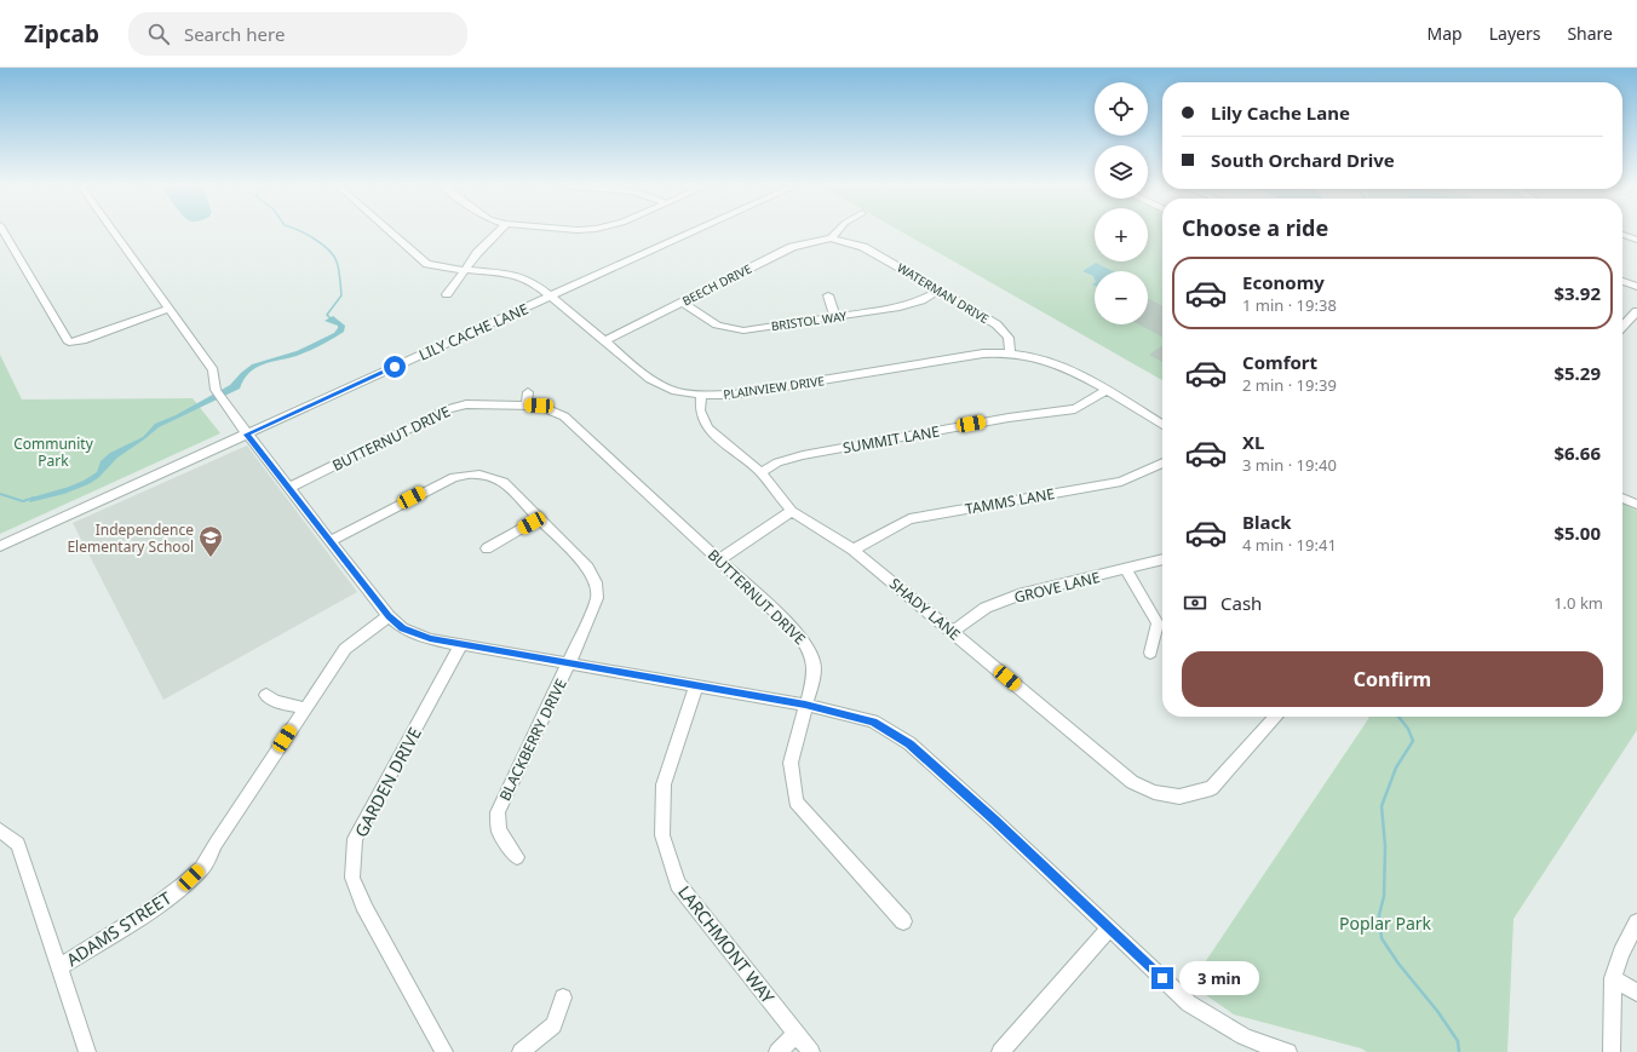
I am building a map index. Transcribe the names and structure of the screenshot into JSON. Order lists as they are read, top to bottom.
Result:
{
  "streets": {
    "street": [
      "BEECH DRIVE",
      "WATERMAN DRIVE",
      "BRISTOL WAY",
      "LILY CACHE LANE",
      "PLAINVIEW DRIVE",
      "BUTTERNUT DRIVE",
      "SUMMIT LANE",
      "TAMMS LANE",
      "GROVE LANE",
      "SHADY LANE",
      "BLACKBERRY DRIVE",
      "GARDEN DRIVE",
      "ADAMS STREET",
      "LARCHMONT WAY"
    ]
  },
  "crossings": [
    ["BEECH DRIVE", "WATERMAN DRIVE"],
    ["BEECH DRIVE", "BRISTOL WAY"],
    ["BEECH DRIVE", "PLAINVIEW DRIVE"],
    ["WATERMAN DRIVE", "BRISTOL WAY"],
    ["WATERMAN DRIVE", "PLAINVIEW DRIVE"],
    ["LILY CACHE LANE", "PLAINVIEW DRIVE"],
    ["PLAINVIEW DRIVE", "SUMMIT LANE"],
    ["PLAINVIEW DRIVE", "SHADY LANE"],
    ["SUMMIT LANE", "SHADY LANE"],
    ["TAMMS LANE", "SHADY LANE"],
    ["GROVE LANE", "SHADY LANE"]
  ],
  "parks": ["Community Park", "Poplar Park"],
  "places": {
    "school or university": ["Independence Elementary School"]
  },
  "page": {
    "header": "Zipcab",
    "search": "Search here",
    "nav": ["Map", "Layers", "Share"],
    "map_buttons": ["+", "−"],
    "banner": ["Lily Cache Lane", "South Orchard Drive"],
    "heading": "Choose a ride",
    "list": [
      {
        "name": "Economy",
        "note": "1 min · 19:38",
        "value": "$3.92"
      },
      {
        "name": "Comfort",
        "note": "2 min · 19:39",
        "value": "$5.29"
      },
      {
        "name": "XL",
        "note": "3 min · 19:40",
        "value": "$6.66"
      },
      {
        "name": "Black",
        "note": "4 min · 19:41",
        "value": "$5.00"
      }
    ],
    "pay": ["Cash", "1.0 km"],
    "buttons": "Confirm",
    "bubble": "3 min"
  }
}
